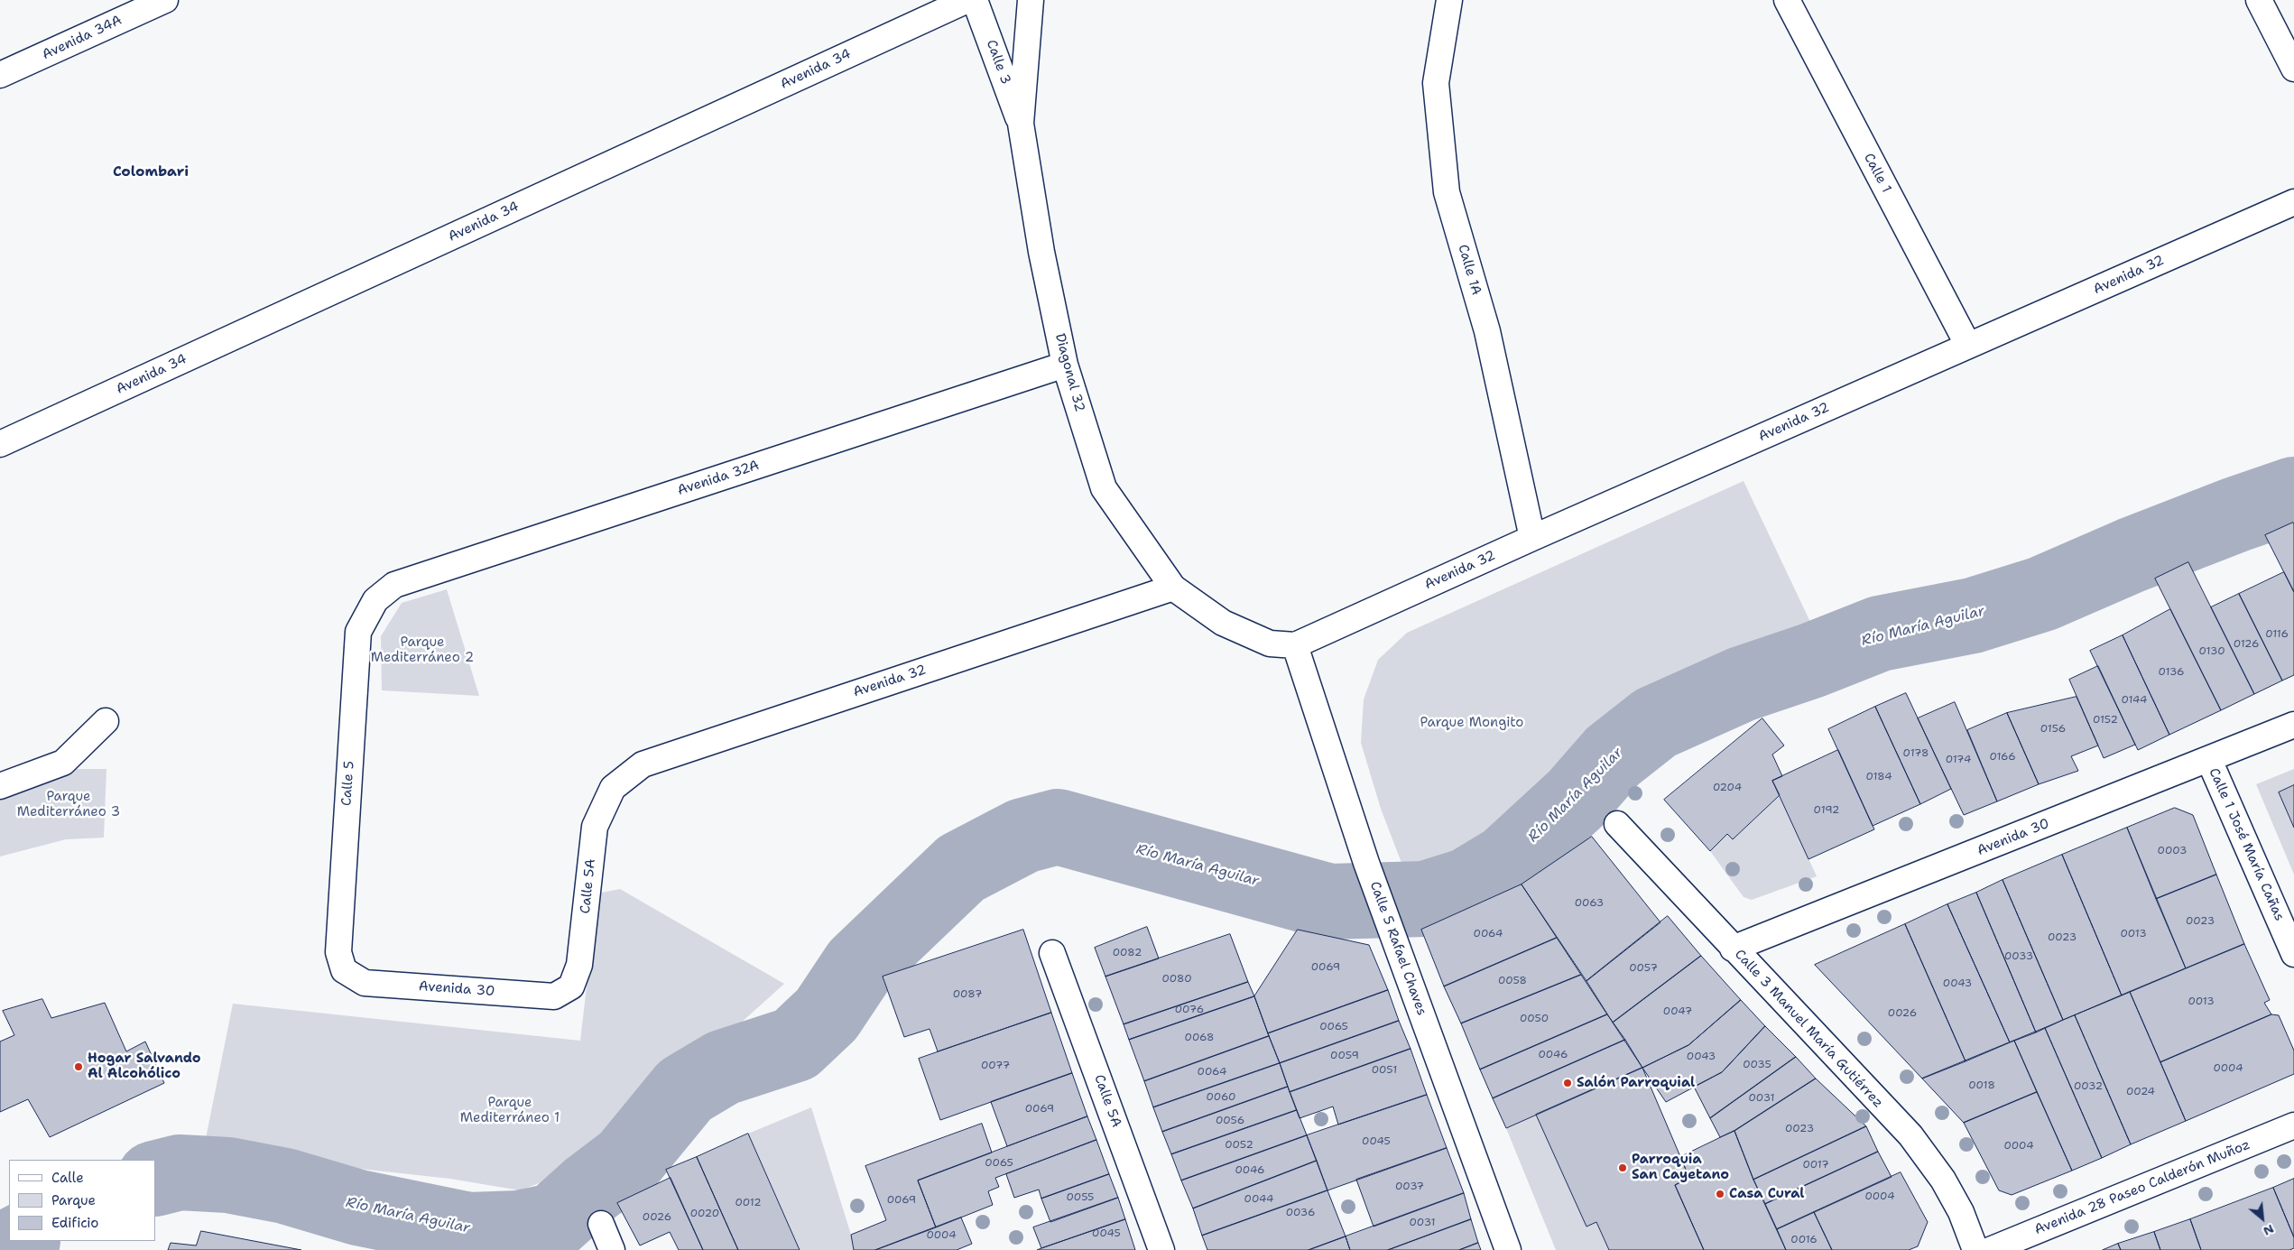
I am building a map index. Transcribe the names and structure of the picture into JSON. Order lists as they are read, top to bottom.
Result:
{
  "streets": {
    "street": [
      "Avenida 34A",
      "Calle 3",
      "Avenida 34",
      "Calle 1",
      "Calle 1A",
      "Avenida 32",
      "Diagonal 32",
      "Avenida 32A",
      "Calle 5",
      "Avenida 30",
      "Calle 1 José María Cañas",
      "Calle 5A",
      "Calle 5 Rafael Chaves",
      "Calle 3 Manuel María Gutiérrez",
      "Avenida 28 Paseo Calderón Muñoz"
    ]
  },
  "crossings": [
    ["Calle 3", "Diagonal 32"],
    ["Calle 1", "Avenida 32"],
    ["Calle 1A", "Avenida 32"],
    ["Avenida 32", "Diagonal 32"],
    ["Avenida 32", "Calle 5A"],
    ["Avenida 32", "Calle 5 Rafael Chaves"],
    ["Diagonal 32", "Avenida 32A"],
    ["Diagonal 32", "Calle 5 Rafael Chaves"],
    ["Avenida 32A", "Calle 5"],
    ["Calle 5", "Avenida 30"],
    ["Avenida 30", "Calle 1 José María Cañas"],
    ["Avenida 30", "Calle 5A"],
    ["Avenida 30", "Calle 3 Manuel María Gutiérrez"]
  ],
  "districts": ["Colombari"],
  "water": ["Río María Aguilar"],
  "parks": [
    "Parque Mediterráneo 2",
    "Parque Mongito",
    "Parque Mediterráneo 3",
    "Parque Mediterráneo 1"
  ],
  "places": [
    "Hogar Salvando Al Alcohólico",
    "Salón Parroquial",
    "Parroquia San Cayetano",
    "Casa Cural"
  ],
  "house_numbers": [
    "0116",
    "0126",
    "0130",
    "0136",
    "0144",
    "0152",
    "0156",
    "0178",
    "0166",
    "0174",
    "0184",
    "0204",
    "0192",
    "0003",
    "0063",
    "0023",
    "0064",
    "0013",
    "0023",
    "0082",
    "0033",
    "0069",
    "0057",
    "0080",
    "0058",
    "0043",
    "0087",
    "0013",
    "0076",
    "0047",
    "0026",
    "0050",
    "0065",
    "0068",
    "0046",
    "0059",
    "0043",
    "0035",
    "0077",
    "0004",
    "0051",
    "0064",
    "0018",
    "0032",
    "0024",
    "0060",
    "0031",
    "0069",
    "0056",
    "0023",
    "0045",
    "0052",
    "0004",
    "0065",
    "0017",
    "0046",
    "0037",
    "0004",
    "0055",
    "0044",
    "0069",
    "0012",
    "0036",
    "0020",
    "0026",
    "0031",
    "0045",
    "0004",
    "0016"
  ],
  "legend": ["Calle", "Parque", "Edificio"],
  "north": "bottom right"
}
